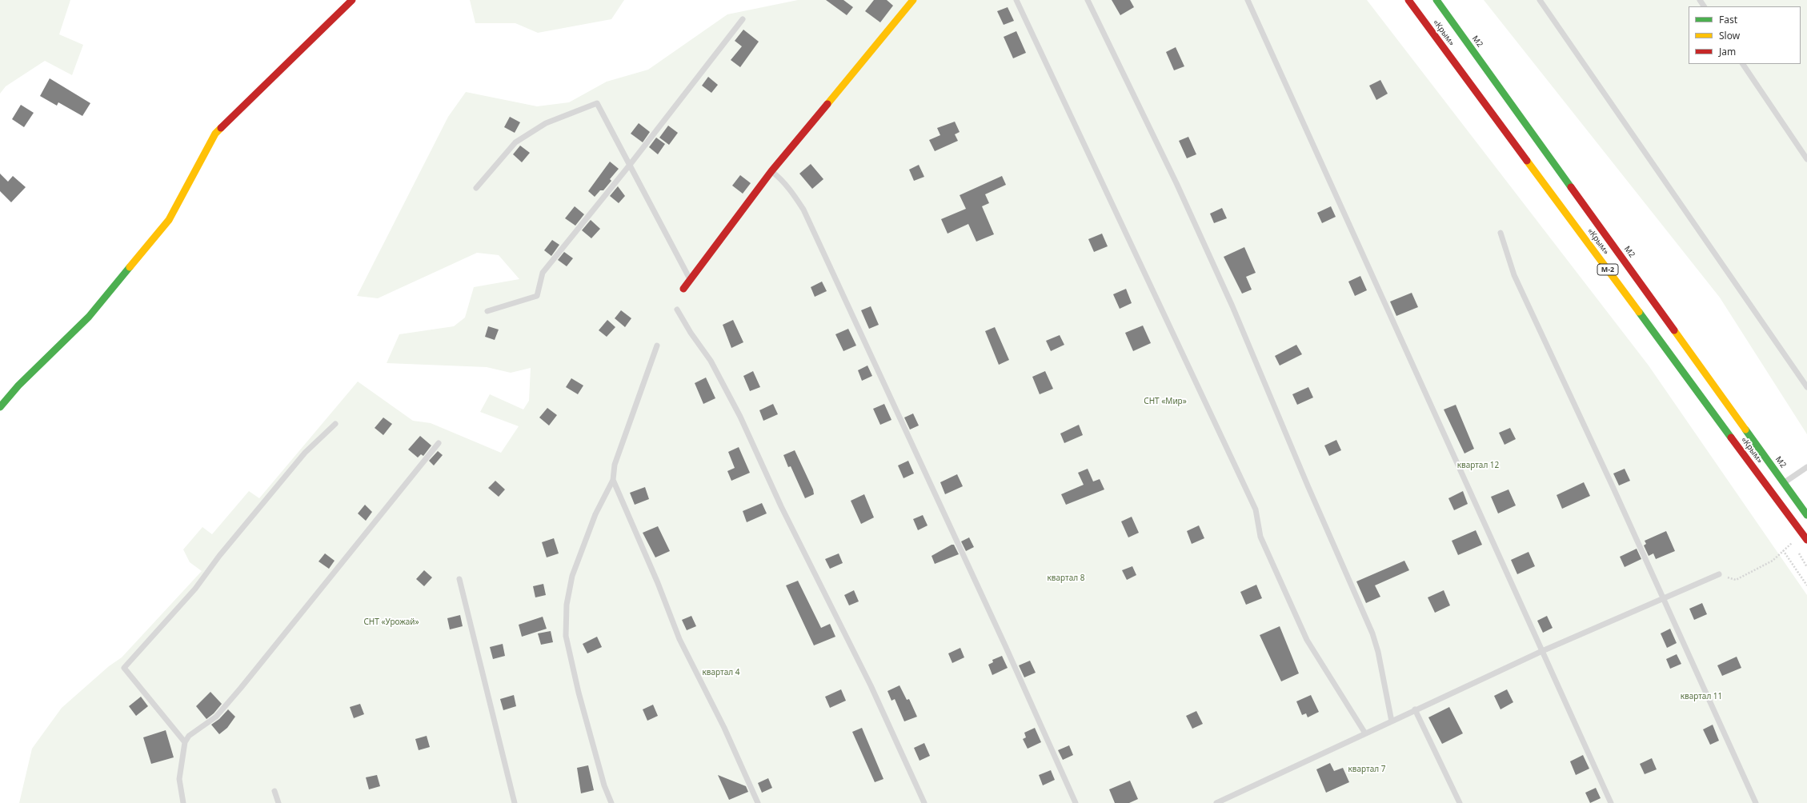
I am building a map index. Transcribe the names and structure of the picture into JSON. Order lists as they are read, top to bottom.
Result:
{
  "streets": {
    "main road": ["«Крым»", "М2", "М-2"]
  },
  "parks": [
    "СНТ «Мир»",
    "квартал 12",
    "квартал 8",
    "СНТ «Урожай»",
    "квартал 4",
    "квартал 11",
    "квартал 7"
  ],
  "legend": ["Fast", "Slow", "Jam"]
}
